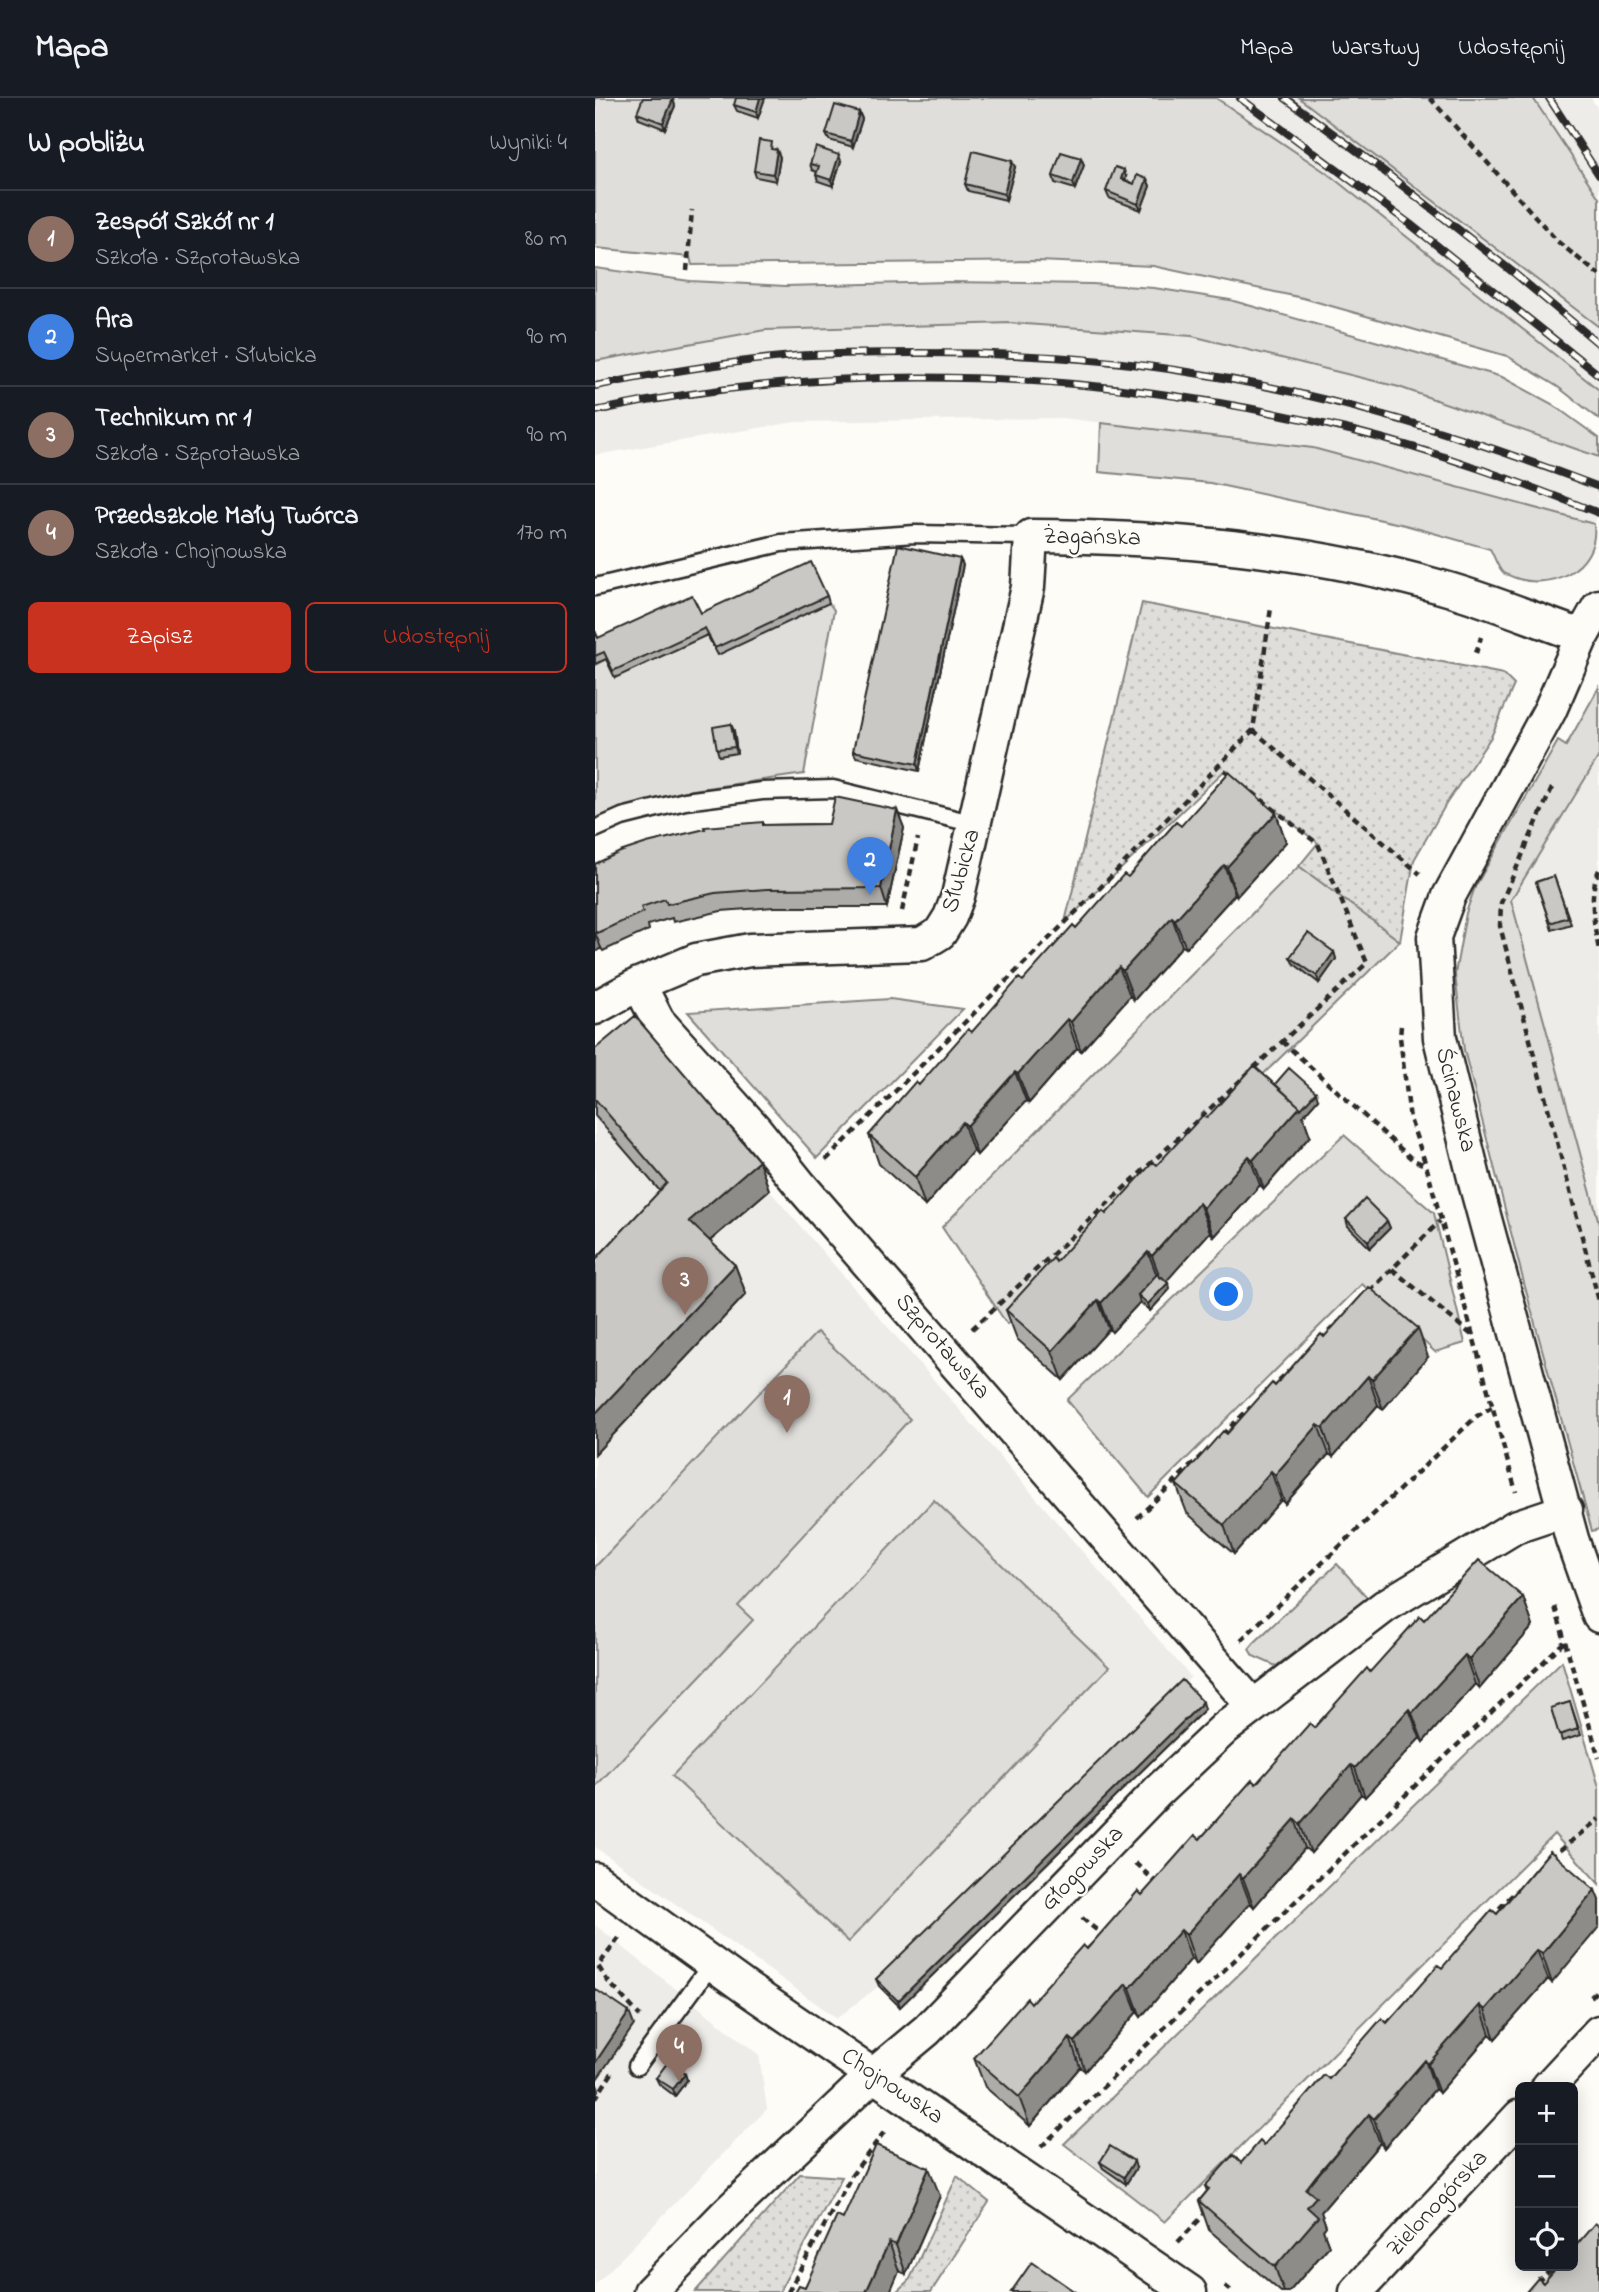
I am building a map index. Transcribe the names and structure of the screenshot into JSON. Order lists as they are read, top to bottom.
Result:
{
  "streets": {
    "street": [
      "Żagańska",
      "Słubicka",
      "Ścinawska",
      "Szprotawska",
      "Głogowska",
      "Chojnowska",
      "Zielonogórska"
    ]
  },
  "crossings": [
    ["Żagańska", "Słubicka"],
    ["Żagańska", "Ścinawska"],
    ["Słubicka", "Szprotawska"],
    ["Ścinawska", "Głogowska"],
    ["Szprotawska", "Głogowska"],
    ["Głogowska", "Chojnowska"]
  ],
  "page": {
    "header": "Mapa",
    "nav": ["Mapa", "Warstwy", "Udostępnij"],
    "heading": ["W pobliżu", "Wyniki: 4"],
    "list": [
      {
        "mark": "1",
        "name": "Zespół Szkół nr 1",
        "note": "Szkoła · Szprotawska",
        "value": "80 m"
      },
      {
        "mark": "2",
        "name": "Ara",
        "note": "Supermarket · Słubicka",
        "value": "90 m"
      },
      {
        "mark": "3",
        "name": "Technikum nr 1",
        "note": "Szkoła · Szprotawska",
        "value": "90 m"
      },
      {
        "mark": "4",
        "name": "Przedszkole Mały Twórca",
        "note": "Szkoła · Chojnowska",
        "value": "170 m"
      }
    ],
    "buttons": ["Zapisz", "Udostępnij"],
    "pins": [
      "2",
      "3",
      "1",
      "4"
    ],
    "map_buttons": ["+", "−"]
  }
}
